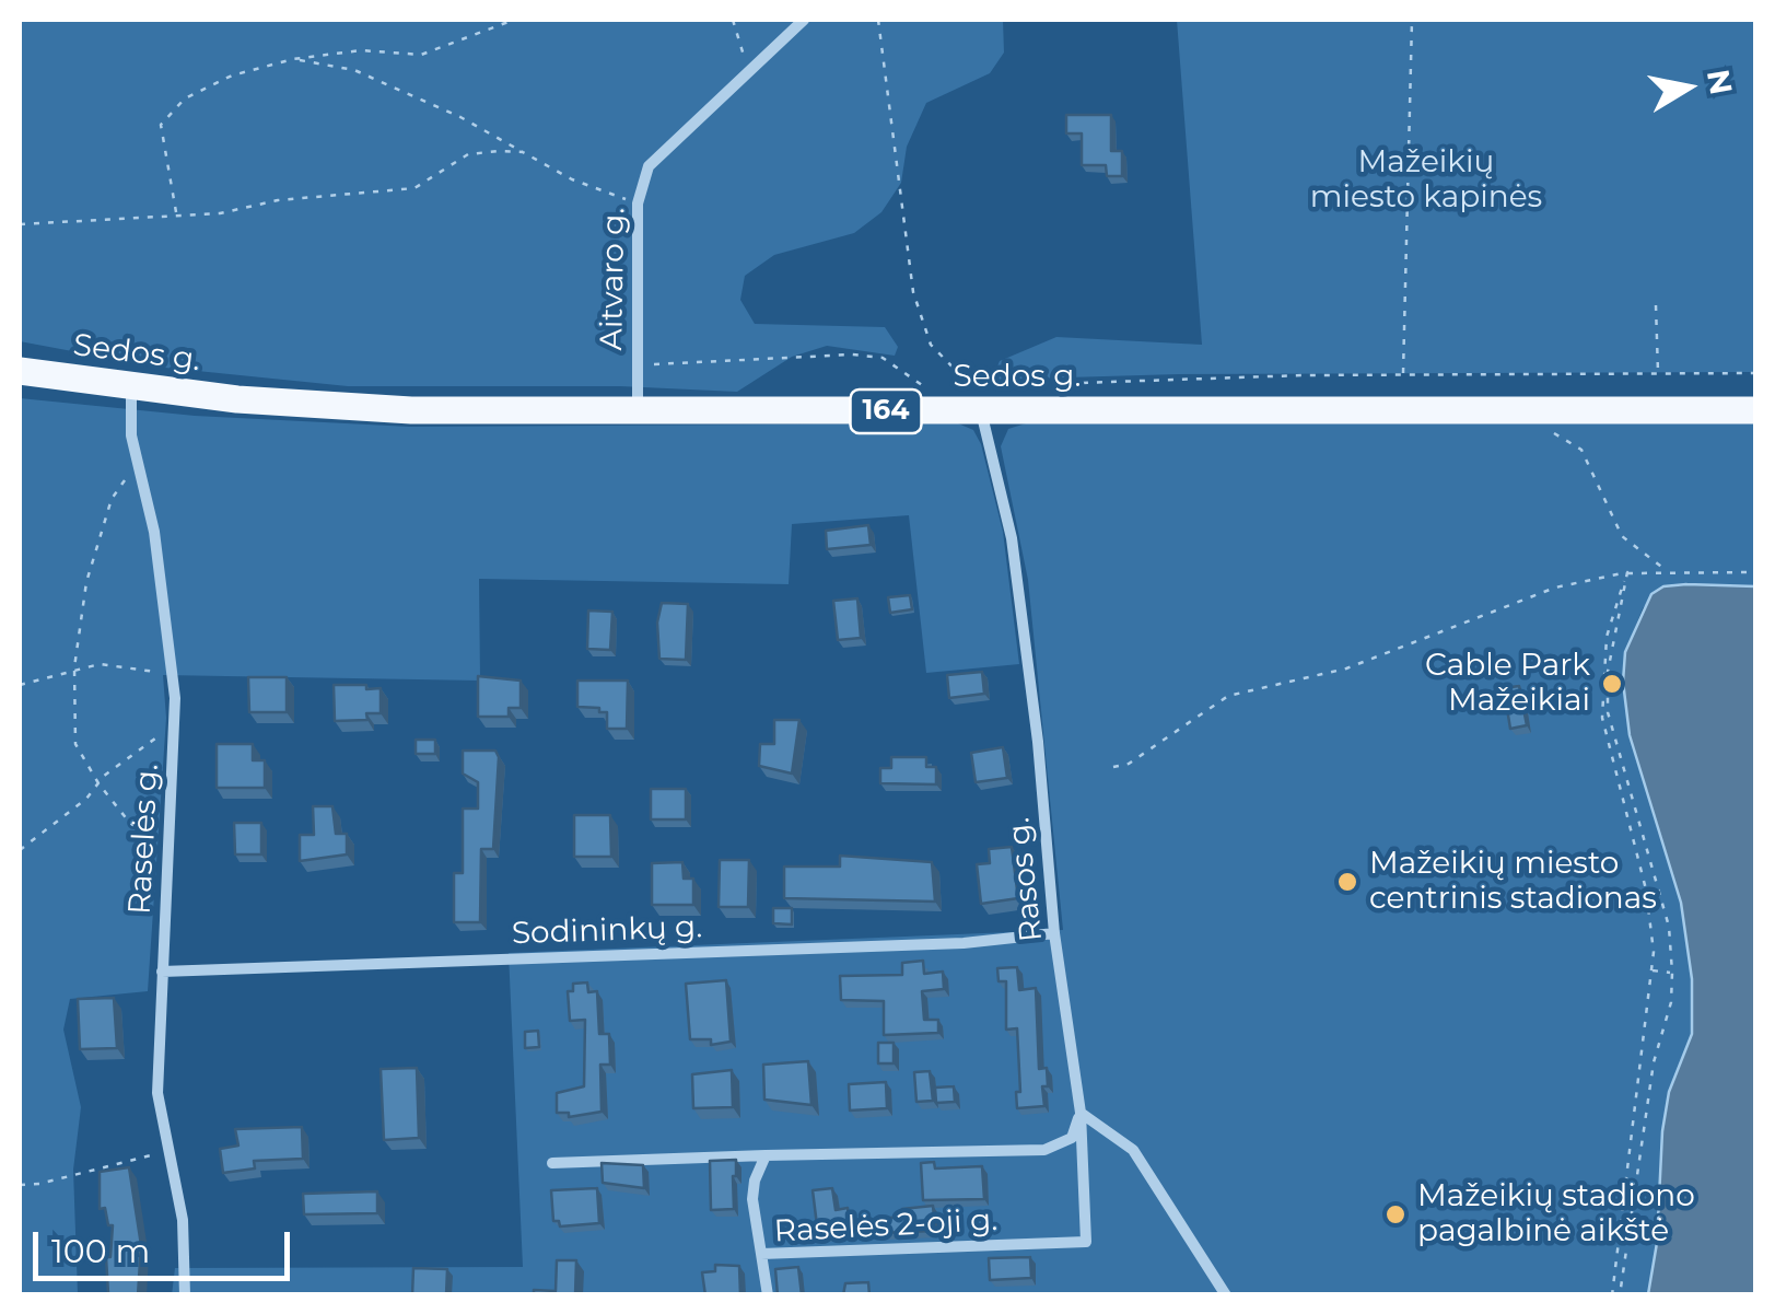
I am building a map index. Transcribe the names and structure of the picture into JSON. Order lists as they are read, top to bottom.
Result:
{
  "streets": {
    "main road": ["Sedos g.", "164"],
    "street": [
      "Aitvaro g.",
      "Raselės g.",
      "Rasos g.",
      "Sodininkų g.",
      "Raselės 2-oji g."
    ]
  },
  "crossings": [
    ["Aitvaro g.", "Sedos g."],
    ["Sedos g.", "Raselės g."],
    ["Sedos g.", "Rasos g."],
    ["Raselės g.", "Sodininkų g."],
    ["Rasos g.", "Sodininkų g."],
    ["Rasos g.", "Raselės 2-oji g."]
  ],
  "parks": ["Mažeikių miesto kapinės"],
  "places": ["Cable Park Mažeikiai", "Mažeikių miesto centrinis stadionas", "Mažeikių stadiono pagalbinė aikštė"],
  "scale_bar": "100 m",
  "north": "right"
}
